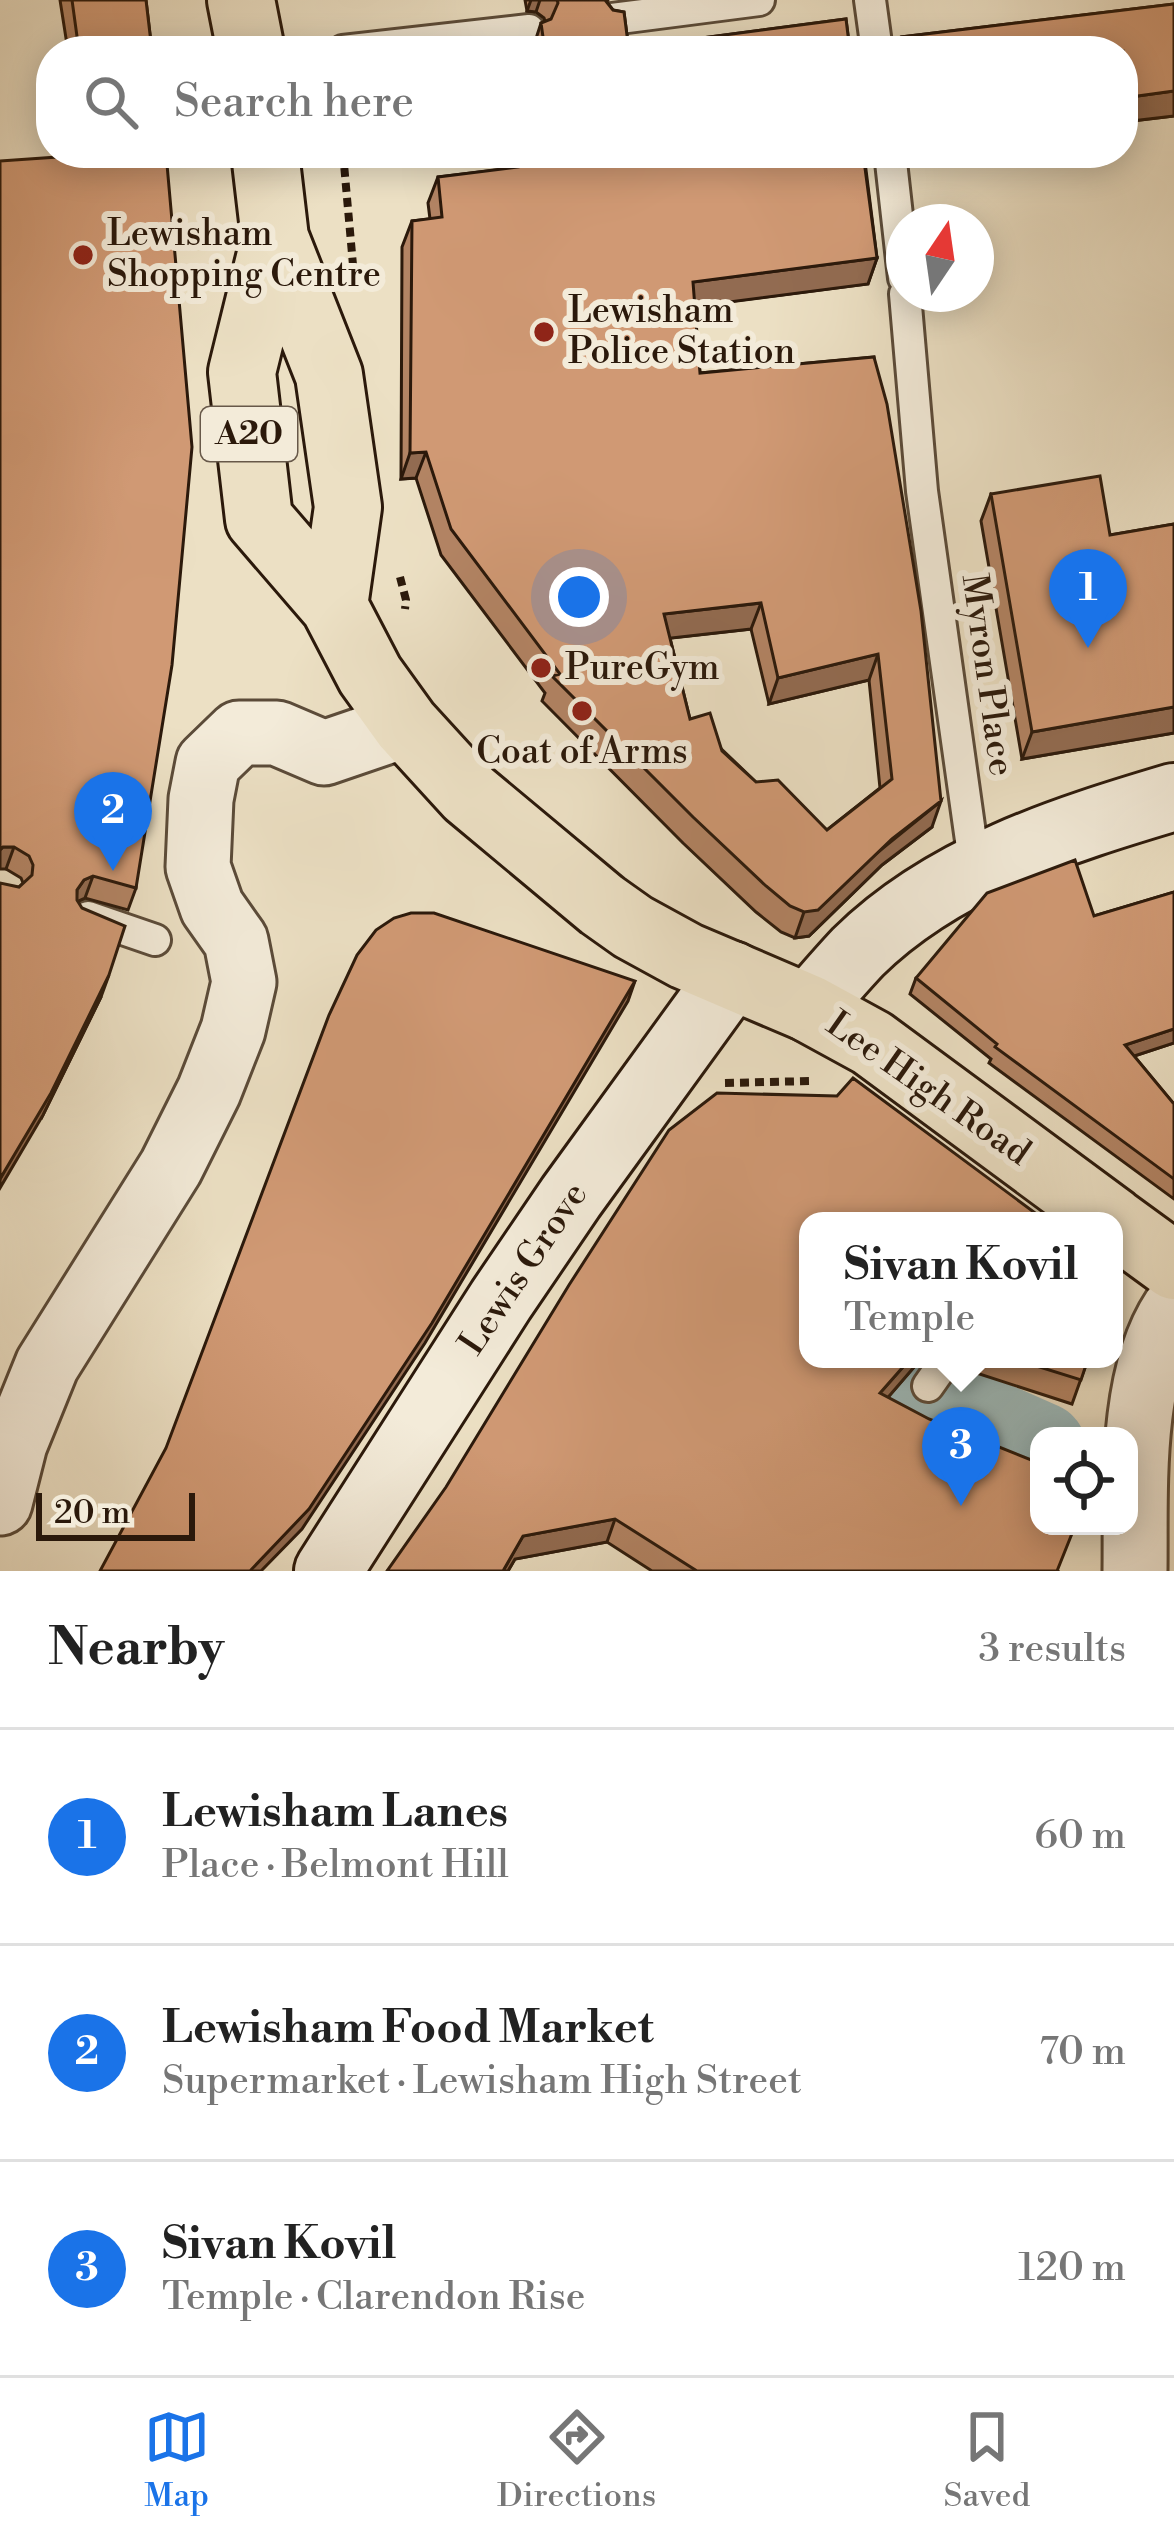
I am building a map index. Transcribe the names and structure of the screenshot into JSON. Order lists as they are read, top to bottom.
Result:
{
  "streets": {
    "highway": ["A20", "Lee High Road"],
    "street": ["Lewis Grove"],
    "lane": ["Myron Place"]
  },
  "crossings": [
    ["A20", "Lee High Road"],
    ["A20", "Lewis Grove"],
    ["Lee High Road", "Lewis Grove"]
  ],
  "places": [
    "Lewisham Shopping Centre",
    "Lewisham Police Station",
    "PureGym",
    "Coat of Arms"
  ],
  "scale_bar": "20 m",
  "north": "top",
  "page": {
    "search": "Search here",
    "pins": ["1", "2", "3"],
    "popup": ["Sivan Kovil", "Temple"],
    "scale": "20 m",
    "heading": ["Nearby", "3 results"],
    "list": [
      {
        "mark": "1",
        "name": "Lewisham Lanes",
        "note": "Place · Belmont Hill",
        "value": "60 m"
      },
      {
        "mark": "2",
        "name": "Lewisham Food Market",
        "note": "Supermarket · Lewisham High Street",
        "value": "70 m"
      },
      {
        "mark": "3",
        "name": "Sivan Kovil",
        "note": "Temple · Clarendon Rise",
        "value": "120 m"
      }
    ],
    "nav": ["Map", "Directions", "Saved"]
  }
}
